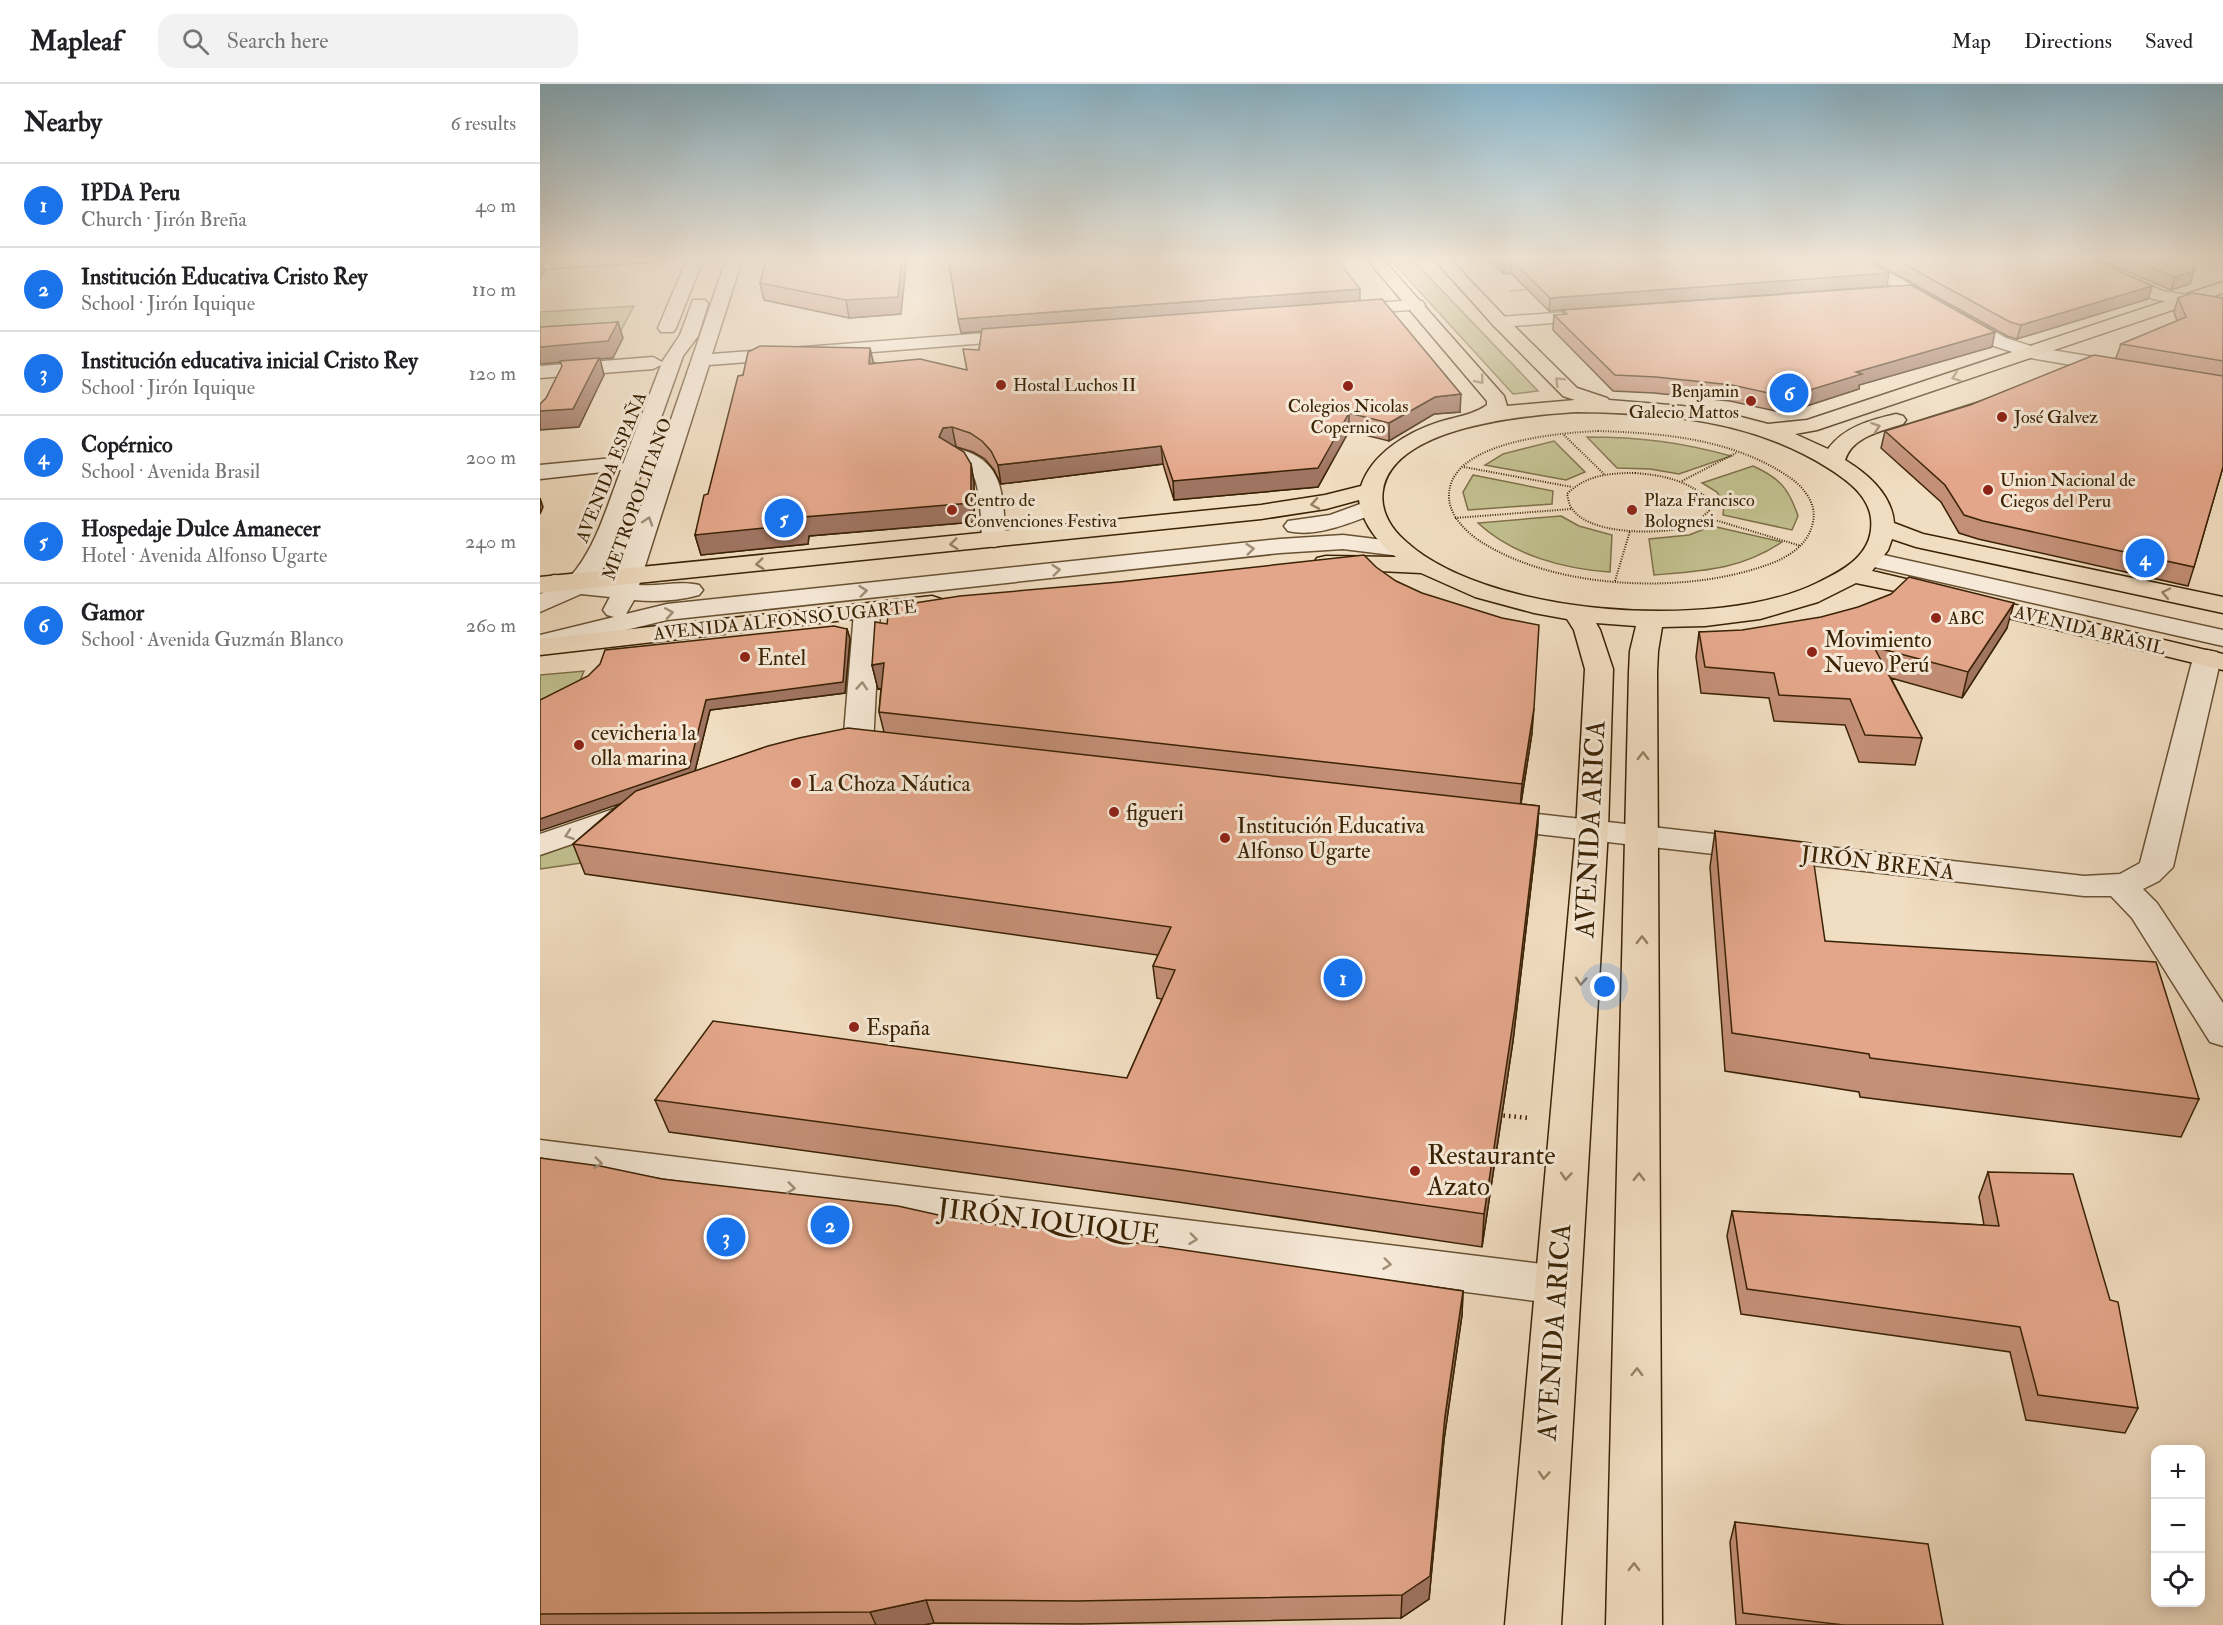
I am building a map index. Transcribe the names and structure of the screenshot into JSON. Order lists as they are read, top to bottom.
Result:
{
  "streets": {
    "main road": ["AVENIDA ALFONSO UGARTE", "AVENIDA BRASIL", "AVENIDA ARICA"],
    "street": [
      "AVENIDA ESPAÑA",
      "METROPOLITANO",
      "JIRÓN BREÑA",
      "JIRÓN IQUIQUE"
    ]
  },
  "crossings": [
    ["METROPOLITANO", "AVENIDA ALFONSO UGARTE"],
    ["AVENIDA ARICA", "JIRÓN BREÑA"],
    ["AVENIDA ARICA", "JIRÓN IQUIQUE"]
  ],
  "one_way": ["JIRÓN IQUIQUE"],
  "places": [
    "Hostal Luchos II",
    "Colegios Nicolas Copernico",
    "Benjamin Galecio Mattos",
    "José Galvez",
    "Union Nacional de Ciegos del Peru",
    "Centro de Convenciones Festiva",
    "Plaza Francisco Bolognesi",
    "ABC",
    "Movimiento Nuevo Perú",
    "Entel",
    "cevicheria la olla marina",
    "La Choza Náutica",
    "figueri",
    "Institución Educativa Alfonso Ugarte",
    "España",
    "Restaurante Azato"
  ],
  "page": {
    "header": "Mapleaf",
    "search": "Search here",
    "nav": ["Map", "Directions", "Saved"],
    "heading": ["Nearby", "6 results"],
    "list": [
      {
        "mark": "1",
        "name": "IPDA Peru",
        "note": "Church · Jirón Breña",
        "value": "40 m"
      },
      {
        "mark": "2",
        "name": "Institución Educativa Cristo Rey",
        "note": "School · Jirón Iquique",
        "value": "110 m"
      },
      {
        "mark": "3",
        "name": "Institución educativa inicial Cristo Rey",
        "note": "School · Jirón Iquique",
        "value": "120 m"
      },
      {
        "mark": "4",
        "name": "Copérnico",
        "note": "School · Avenida Brasil",
        "value": "200 m"
      },
      {
        "mark": "5",
        "name": "Hospedaje Dulce Amanecer",
        "note": "Hotel · Avenida Alfonso Ugarte",
        "value": "240 m"
      },
      {
        "mark": "6",
        "name": "Gamor",
        "note": "School · Avenida Guzmán Blanco",
        "value": "260 m"
      }
    ],
    "pins": [
      "6",
      "5",
      "4",
      "1",
      "2",
      "3"
    ],
    "map_buttons": ["+", "−"]
  }
}
